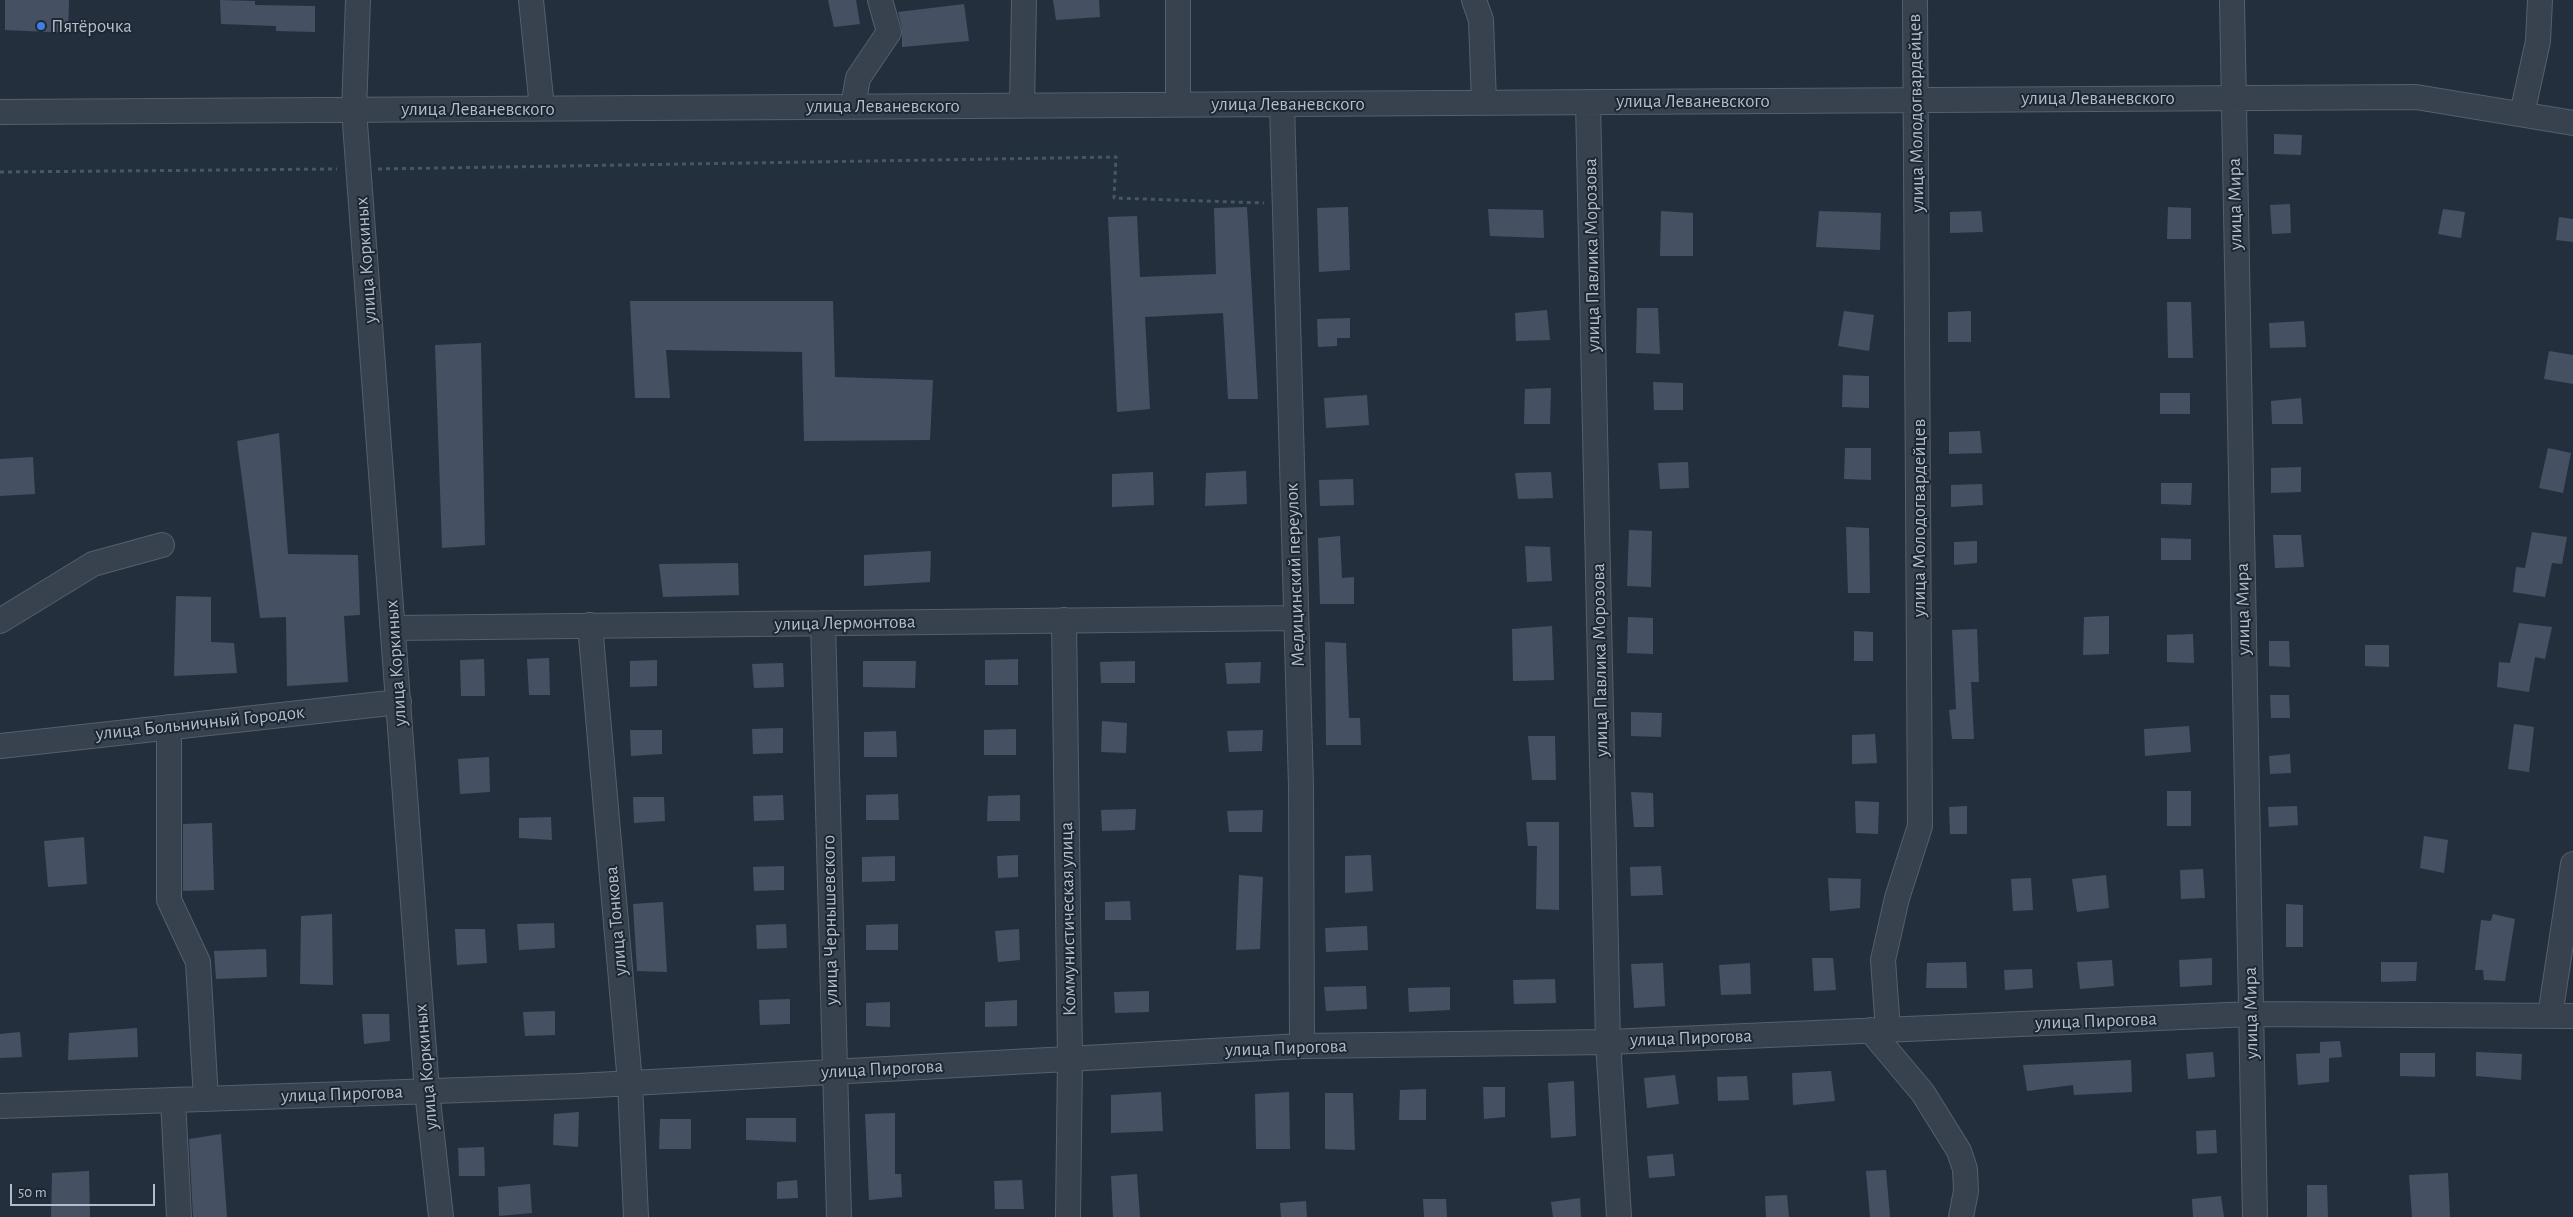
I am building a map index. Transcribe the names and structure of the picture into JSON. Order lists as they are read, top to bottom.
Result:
{
  "streets": {
    "street": [
      "улица Леваневского",
      "улица Молодогвардейцев",
      "улица Мира",
      "улица Павлика Морозова",
      "улица Коркиных",
      "Медицинский переулок",
      "улица Лермонтова",
      "улица Больничный Городок",
      "Коммунистическая улица",
      "улица Чернышевского",
      "улица Тонкова",
      "улица Пирогова"
    ]
  },
  "crossings": [
    ["улица Леваневского", "улица Молодогвардейцев"],
    ["улица Леваневского", "улица Мира"],
    ["улица Леваневского", "улица Павлика Морозова"],
    ["улица Леваневского", "улица Коркиных"],
    ["улица Леваневского", "Медицинский переулок"],
    ["улица Молодогвардейцев", "улица Пирогова"],
    ["улица Мира", "улица Пирогова"],
    ["улица Павлика Морозова", "улица Пирогова"],
    ["улица Коркиных", "улица Лермонтова"],
    ["улица Коркиных", "улица Больничный Городок"],
    ["улица Коркиных", "улица Пирогова"],
    ["Медицинский переулок", "улица Лермонтова"],
    ["Медицинский переулок", "улица Пирогова"],
    ["улица Лермонтова", "Коммунистическая улица"],
    ["улица Лермонтова", "улица Чернышевского"],
    ["улица Лермонтова", "улица Тонкова"],
    ["Коммунистическая улица", "улица Пирогова"],
    ["улица Чернышевского", "улица Пирогова"],
    ["улица Тонкова", "улица Пирогова"]
  ],
  "places": ["Пятёрочка"],
  "scale_bar": "50 m"
}
